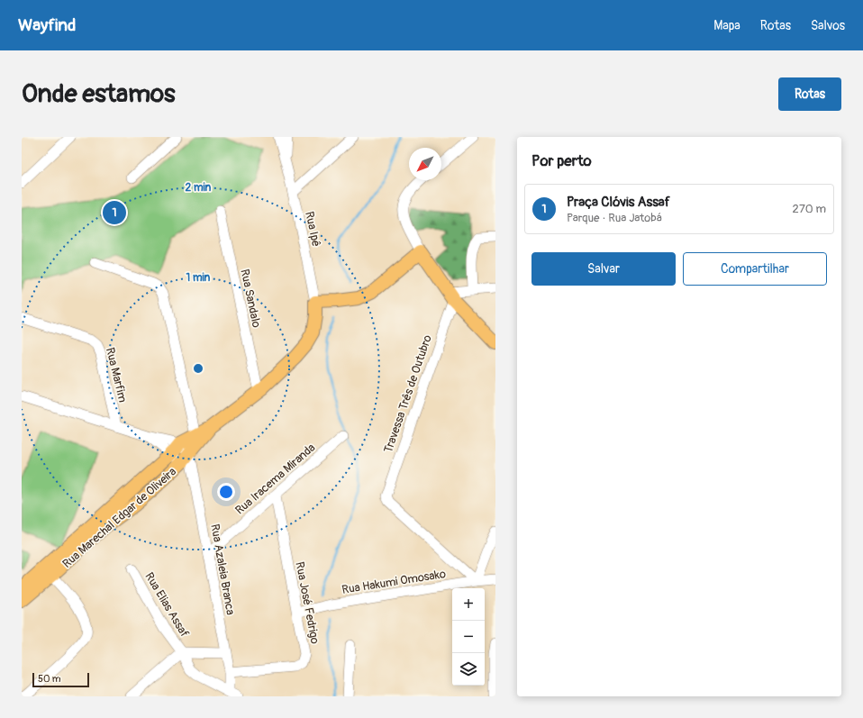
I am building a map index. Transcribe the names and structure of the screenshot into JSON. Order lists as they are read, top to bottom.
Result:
{
  "streets": {
    "main road": ["Rua Marechal Edgar de Oliveira"],
    "street": [
      "Rua Ipê",
      "Rua Sandalo",
      "Rua Marfim",
      "Travessa Três de Outubro",
      "Rua Iracema Miranda",
      "Rua Azaleia Branca",
      "Rua Hakumi Omosako",
      "Rua José Fedrigo",
      "Rua Elias Assaf"
    ]
  },
  "crossings": [
    ["Rua Ipê", "Rua Marechal Edgar de Oliveira"],
    ["Rua Sandalo", "Rua Marechal Edgar de Oliveira"],
    ["Travessa Três de Outubro", "Rua Hakumi Omosako"],
    ["Rua Iracema Miranda", "Rua Azaleia Branca"],
    ["Rua Iracema Miranda", "Rua José Fedrigo"],
    ["Rua Marechal Edgar de Oliveira", "Rua Azaleia Branca"],
    ["Rua Azaleia Branca", "Rua José Fedrigo"],
    ["Rua Azaleia Branca", "Rua Elias Assaf"],
    ["Rua Hakumi Omosako", "Rua José Fedrigo"]
  ],
  "scale_bar": "50 m",
  "north": "bottom left",
  "page": {
    "header": "Wayfind",
    "nav": ["Mapa", "Rotas", "Salvos"],
    "buttons": [
      "Rotas",
      ["Salvar", "Compartilhar"]
    ],
    "title": "Onde estamos",
    "heading": "Por perto",
    "list": [
      {
        "mark": "1",
        "name": "Praça Clóvis Assaf",
        "note": "Parque · Rua Jatobá",
        "value": "270 m"
      }
    ],
    "pins": "1",
    "map_buttons": ["+", "−"],
    "scale": "50 m"
  },
  "rings": ["2 min", "1 min"]
}
